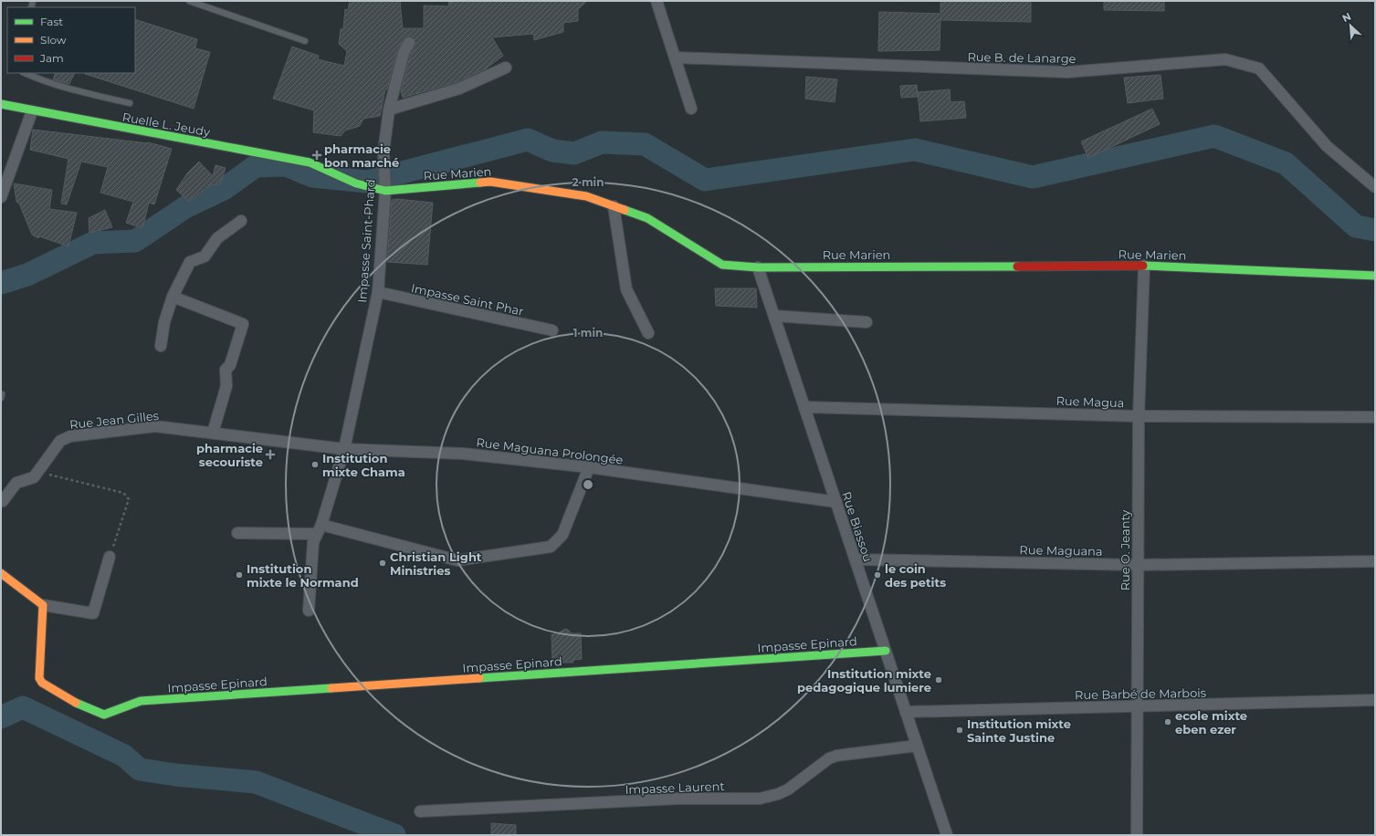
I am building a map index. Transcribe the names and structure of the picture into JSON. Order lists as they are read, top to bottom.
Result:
{
  "streets": {
    "street": [
      "Rue B. de Lanarge",
      "Ruelle L. Jeudy",
      "Rue Marien",
      "Impasse Saint-Phard",
      "Impasse Saint Phar",
      "Rue Magua",
      "Rue Jean Gilles",
      "Rue Maguana Prolongée",
      "Rue Biassou",
      "Rue Maguana",
      "Rue O. Jeanty",
      "Impasse Epinard",
      "Rue Barbé de Marbois",
      "Impasse Laurent"
    ]
  },
  "crossings": [
    ["Ruelle L. Jeudy", "Rue Marien"],
    ["Rue Marien", "Impasse Saint-Phard"],
    ["Rue Marien", "Rue Biassou"],
    ["Rue Marien", "Rue O. Jeanty"],
    ["Impasse Saint-Phard", "Impasse Saint Phar"],
    ["Impasse Saint-Phard", "Rue Maguana Prolongée"],
    ["Rue Magua", "Rue Biassou"],
    ["Rue Magua", "Rue O. Jeanty"],
    ["Rue Jean Gilles", "Rue Maguana Prolongée"],
    ["Rue Maguana Prolongée", "Rue Biassou"],
    ["Rue Biassou", "Rue Maguana"],
    ["Rue Biassou", "Impasse Epinard"],
    ["Rue Biassou", "Rue Barbé de Marbois"],
    ["Rue Biassou", "Impasse Laurent"],
    ["Rue Maguana", "Rue O. Jeanty"],
    ["Rue O. Jeanty", "Rue Barbé de Marbois"]
  ],
  "places": {
    "health": ["pharmacie bon marché", "pharmacie secouriste"],
    "other": [
      "Institution mixte Chama",
      "Christian Light Ministries",
      "Institution mixte le Normand",
      "le coin des petits",
      "Institution mixte pedagogique lumiere",
      "ecole mixte eben ezer",
      "Institution mixte Sainte Justine"
    ]
  },
  "legend": ["Fast", "Slow", "Jam"],
  "north": "top left",
  "rings": ["2 min", "1 min"]
}
